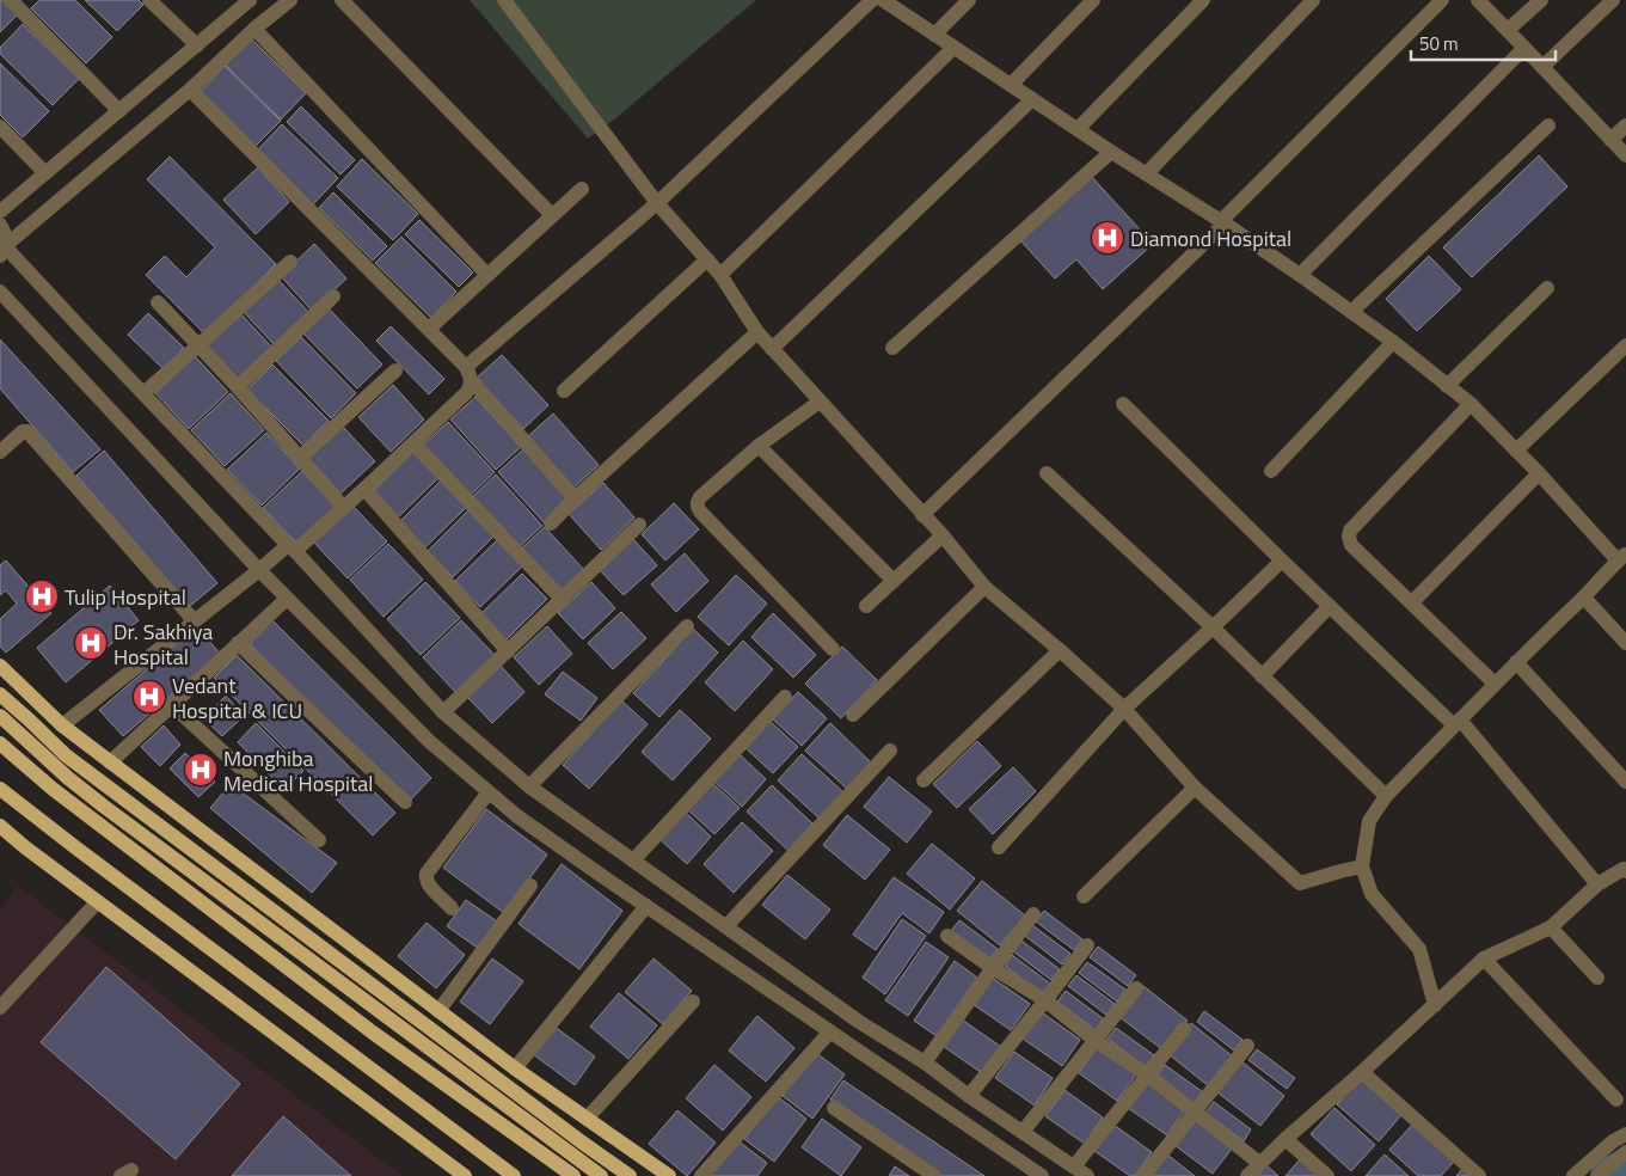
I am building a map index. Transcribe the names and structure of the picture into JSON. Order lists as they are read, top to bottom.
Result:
{
  "places": {
    "hospital": [
      "Diamond Hospital",
      "Tulip Hospital",
      "Dr. Sakhiya Hospital",
      "Vedant Hospital & ICU",
      "Monghiba Medical Hospital"
    ]
  },
  "scale_bar": "50 m"
}
